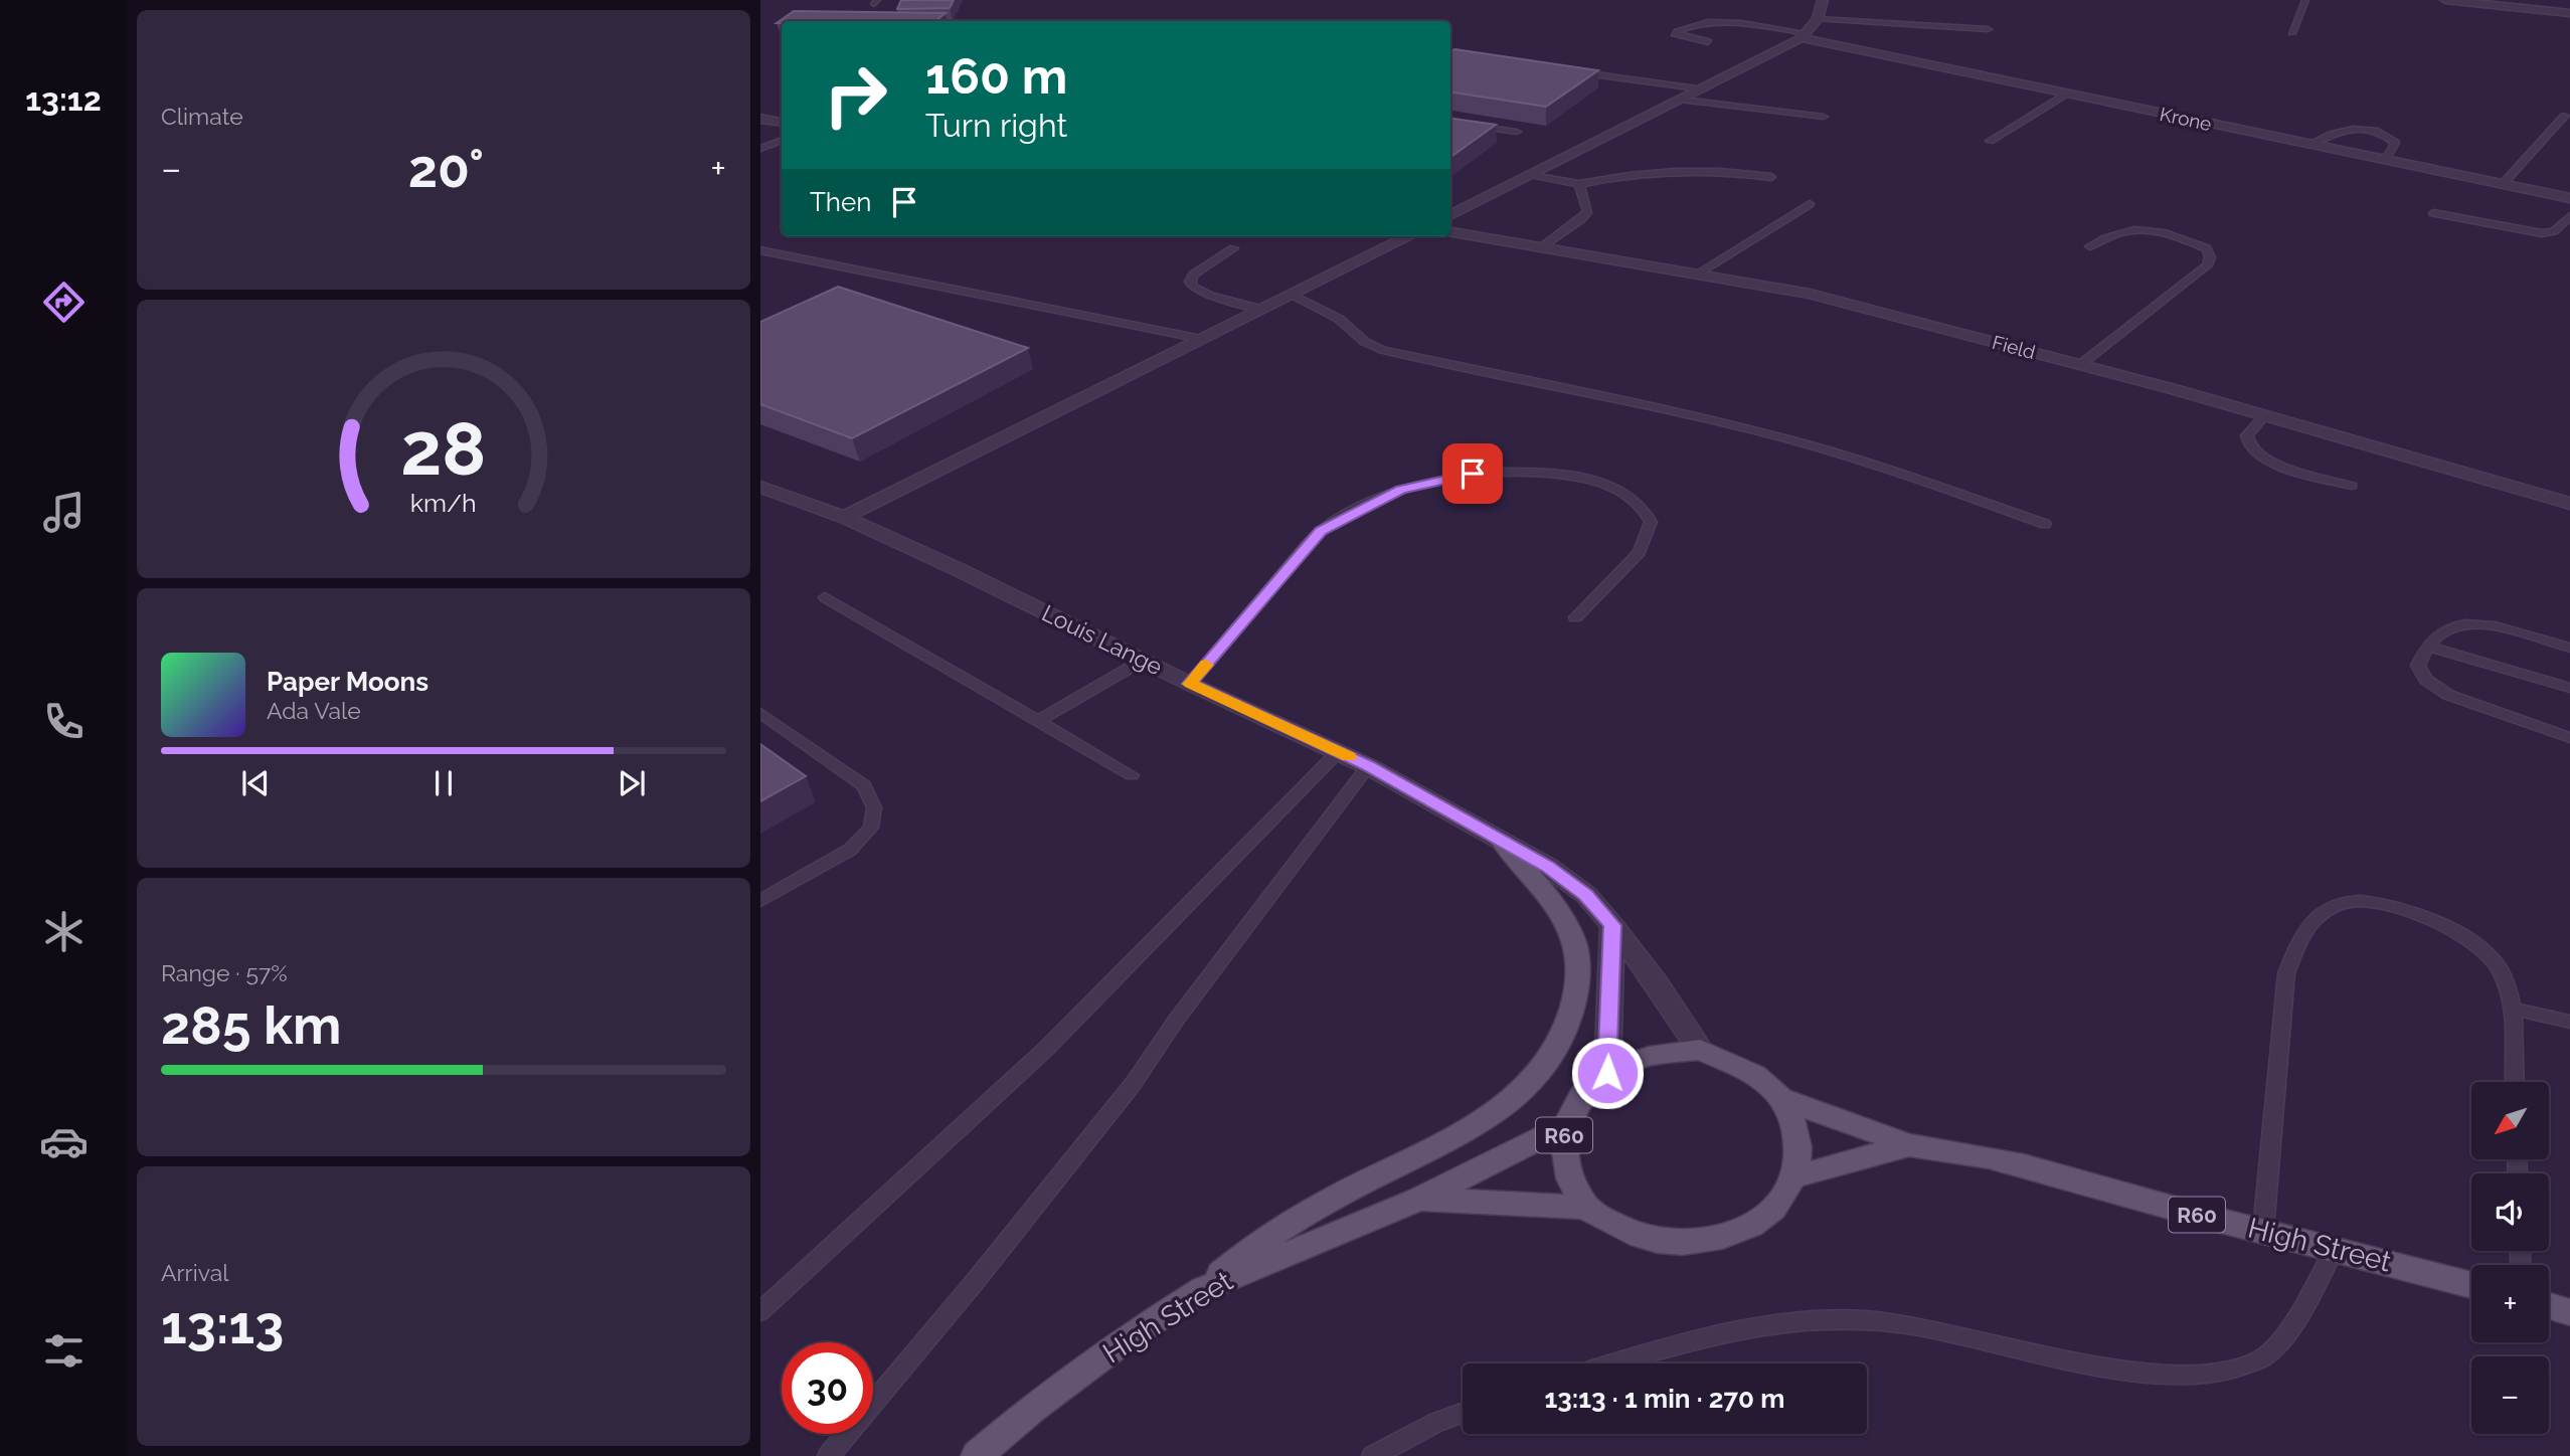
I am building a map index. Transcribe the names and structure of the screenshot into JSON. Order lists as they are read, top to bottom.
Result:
{
  "streets": {
    "main road": ["R60", "High Street"],
    "street": ["Krone", "Field", "Louis Lange"]
  },
  "crossings": [
    ["Louis Lange", "R60"],
    ["Louis Lange", "High Street"],
    ["R60", "High Street"]
  ],
  "north": "bottom left",
  "page": {
    "tabs": "13:12",
    "tile": [
      "Climate",
      ["Range · 57%", "285 km"],
      ["Arrival", "13:13"]
    ],
    "turn": ["160 m", "Turn right"],
    "heat": ["−", "20°", "+"],
    "then": "Then",
    "song": ["Paper Moons", "Ada Vale"],
    "map_buttons": ["+", "−"],
    "limit": "30",
    "trip": "13:13 · 1 min · 270 m",
    "gauge": ["28", "km/h"]
  }
}
